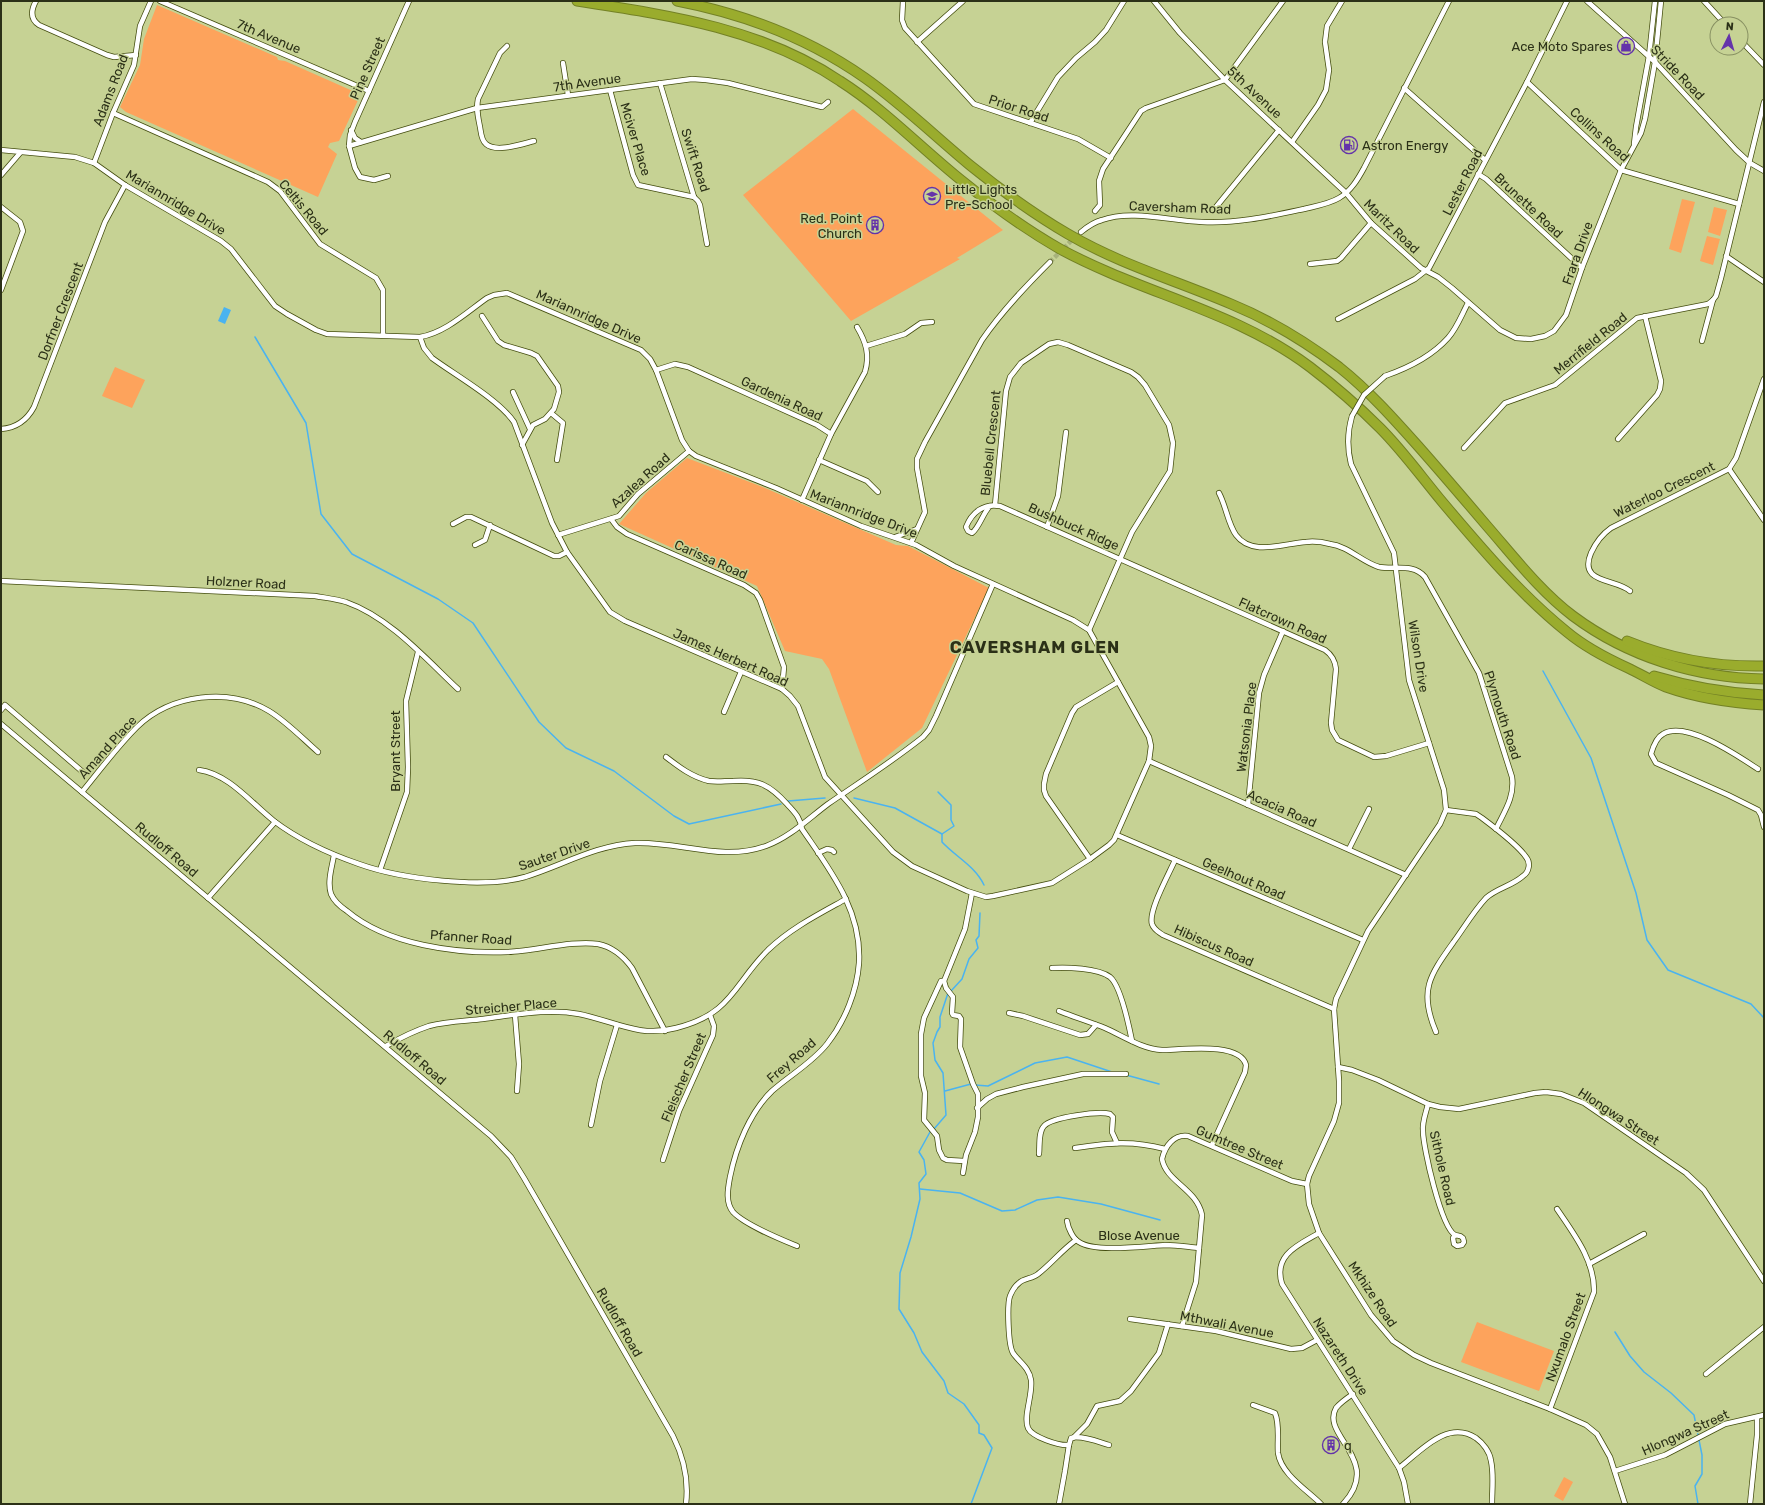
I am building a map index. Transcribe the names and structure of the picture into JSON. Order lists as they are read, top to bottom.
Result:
{
  "streets": {
    "street": [
      "7th Avenue",
      "Pine Street",
      "Stride Road",
      "Adams Road",
      "5th Avenue",
      "Prior Road",
      "Collins Road",
      "Mciver Place",
      "Swift Road",
      "Lester Road",
      "Mariannridge Drive",
      "Brunette Road",
      "Celtis Road",
      "Caversham Road",
      "Maritz Road",
      "Frara Drive",
      "Dorfner Crescent",
      "Merrifield Road",
      "Gardenia Road",
      "Bluebell Crescent",
      "Azalea Road",
      "Waterloo Crescent",
      "Bushbuck Ridge",
      "Carissa Road",
      "Holzner Road",
      "Flatcrown Road",
      "Wilson Drive",
      "James Herbert Road",
      "Plymouth Road",
      "Watsonia Place",
      "Amand Place",
      "Bryant Street",
      "Acacia Road",
      "Rudloff Road",
      "Sauter Drive",
      "Geelhout Road",
      "Pfanner Road",
      "Hibiscus Road",
      "Streicher Place",
      "Frey Road",
      "Fleischer Street",
      "Hlongwa Street",
      "Gumtree Street",
      "Sithole Road",
      "Blose Avenue",
      "Mkhize Road",
      "Mthwali Avenue",
      "Nxumalo Street",
      "Nazareth Drive"
    ]
  },
  "crossings": [
    ["7th Avenue", "Pine Street"],
    ["7th Avenue", "Mciver Place"],
    ["7th Avenue", "Swift Road"],
    ["Stride Road", "Frara Drive"],
    ["Adams Road", "Mariannridge Drive"],
    ["Adams Road", "Celtis Road"],
    ["5th Avenue", "Caversham Road"],
    ["5th Avenue", "Maritz Road"],
    ["Collins Road", "Lester Road"],
    ["Collins Road", "Frara Drive"],
    ["Mciver Place", "Swift Road"],
    ["Lester Road", "Brunette Road"],
    ["Lester Road", "Maritz Road"],
    ["Mariannridge Drive", "Celtis Road"],
    ["Mariannridge Drive", "Dorfner Crescent"],
    ["Mariannridge Drive", "Gardenia Road"],
    ["Mariannridge Drive", "Azalea Road"],
    ["Mariannridge Drive", "Bushbuck Ridge"],
    ["Mariannridge Drive", "James Herbert Road"],
    ["Mariannridge Drive", "Acacia Road"],
    ["Mariannridge Drive", "Sauter Drive"],
    ["Brunette Road", "Frara Drive"],
    ["Caversham Road", "Maritz Road"],
    ["Frara Drive", "Wilson Drive"],
    ["Bluebell Crescent", "Bushbuck Ridge"],
    ["Bluebell Crescent", "Flatcrown Road"],
    ["Azalea Road", "Carissa Road"],
    ["Azalea Road", "James Herbert Road"],
    ["Bushbuck Ridge", "Flatcrown Road"],
    ["Carissa Road", "James Herbert Road"],
    ["Holzner Road", "Bryant Street"],
    ["Flatcrown Road", "Wilson Drive"],
    ["Flatcrown Road", "Watsonia Place"],
    ["Wilson Drive", "Plymouth Road"],
    ["James Herbert Road", "Acacia Road"],
    ["James Herbert Road", "Sauter Drive"],
    ["James Herbert Road", "Geelhout Road"],
    ["Watsonia Place", "Acacia Road"],
    ["Amand Place", "Rudloff Road"],
    ["Bryant Street", "Sauter Drive"],
    ["Rudloff Road", "Streicher Place"],
    ["Sauter Drive", "Pfanner Road"],
    ["Sauter Drive", "Frey Road"],
    ["Geelhout Road", "Hibiscus Road"],
    ["Pfanner Road", "Streicher Place"],
    ["Streicher Place", "Fleischer Street"],
    ["Frey Road", "Fleischer Street"],
    ["Hlongwa Street", "Sithole Road"],
    ["Hlongwa Street", "Mkhize Road"],
    ["Gumtree Street", "Mkhize Road"],
    ["Mkhize Road", "Nxumalo Street"],
    ["Mkhize Road", "Nazareth Drive"],
    ["Mthwali Avenue", "Nazareth Drive"]
  ],
  "districts": ["CAVERSHAM GLEN"],
  "places": {
    "shop": ["Ace Moto Spares"],
    "fuel station": ["Astron Energy"],
    "school or university": ["Little Lights Pre-School"],
    "building": ["Red. Point Church", "q"]
  },
  "north": "top"
}
